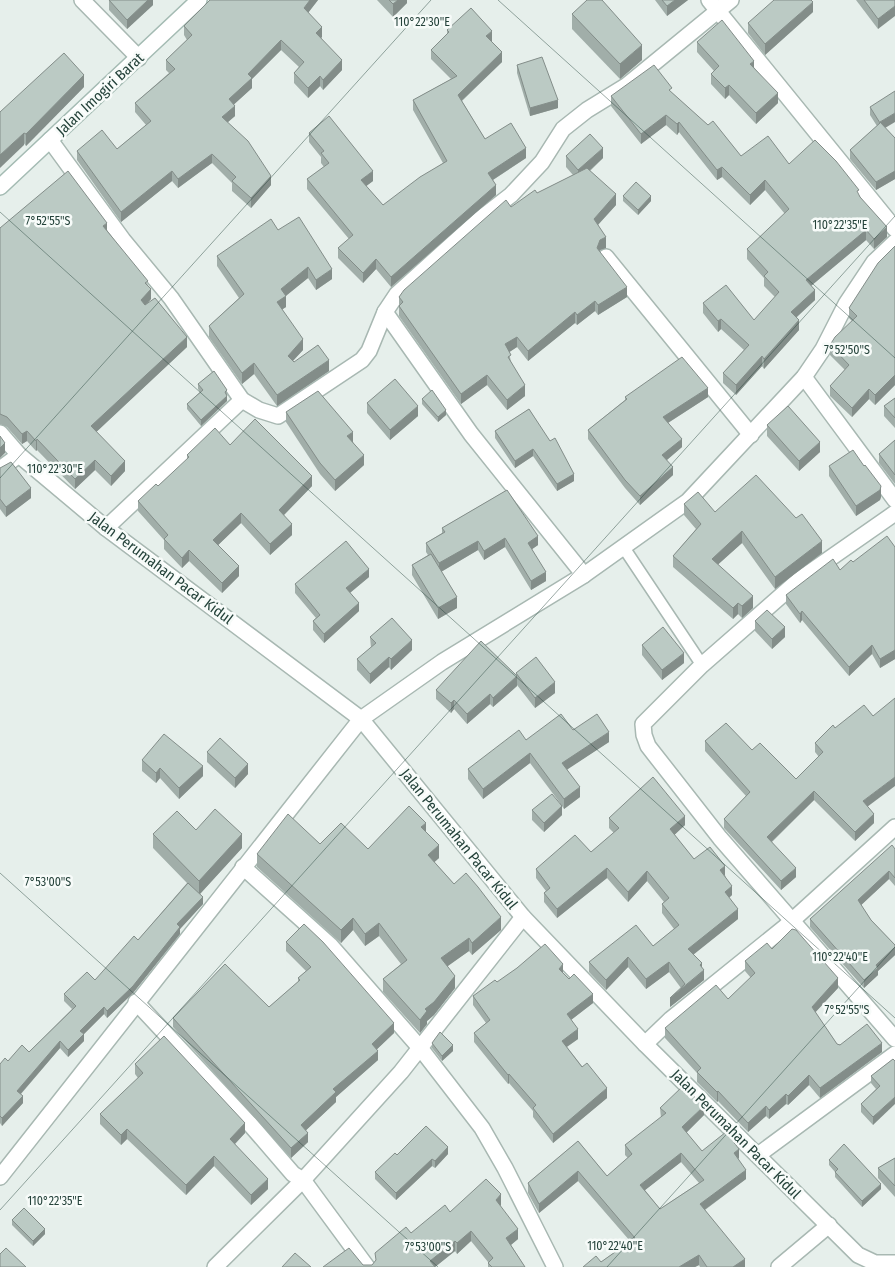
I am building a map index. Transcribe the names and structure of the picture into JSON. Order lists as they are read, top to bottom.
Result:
{
  "streets": {
    "street": ["Jalan Imogiri Barat", "Jalan Perumahan Pacar Kidul"]
  },
  "coordinates": [
    "110°22'30\"E",
    "7°52'55\"S",
    "110°22'35\"E",
    "7°52'50\"S",
    "7°53'00\"S",
    "110°22'40\"E"
  ]
}
